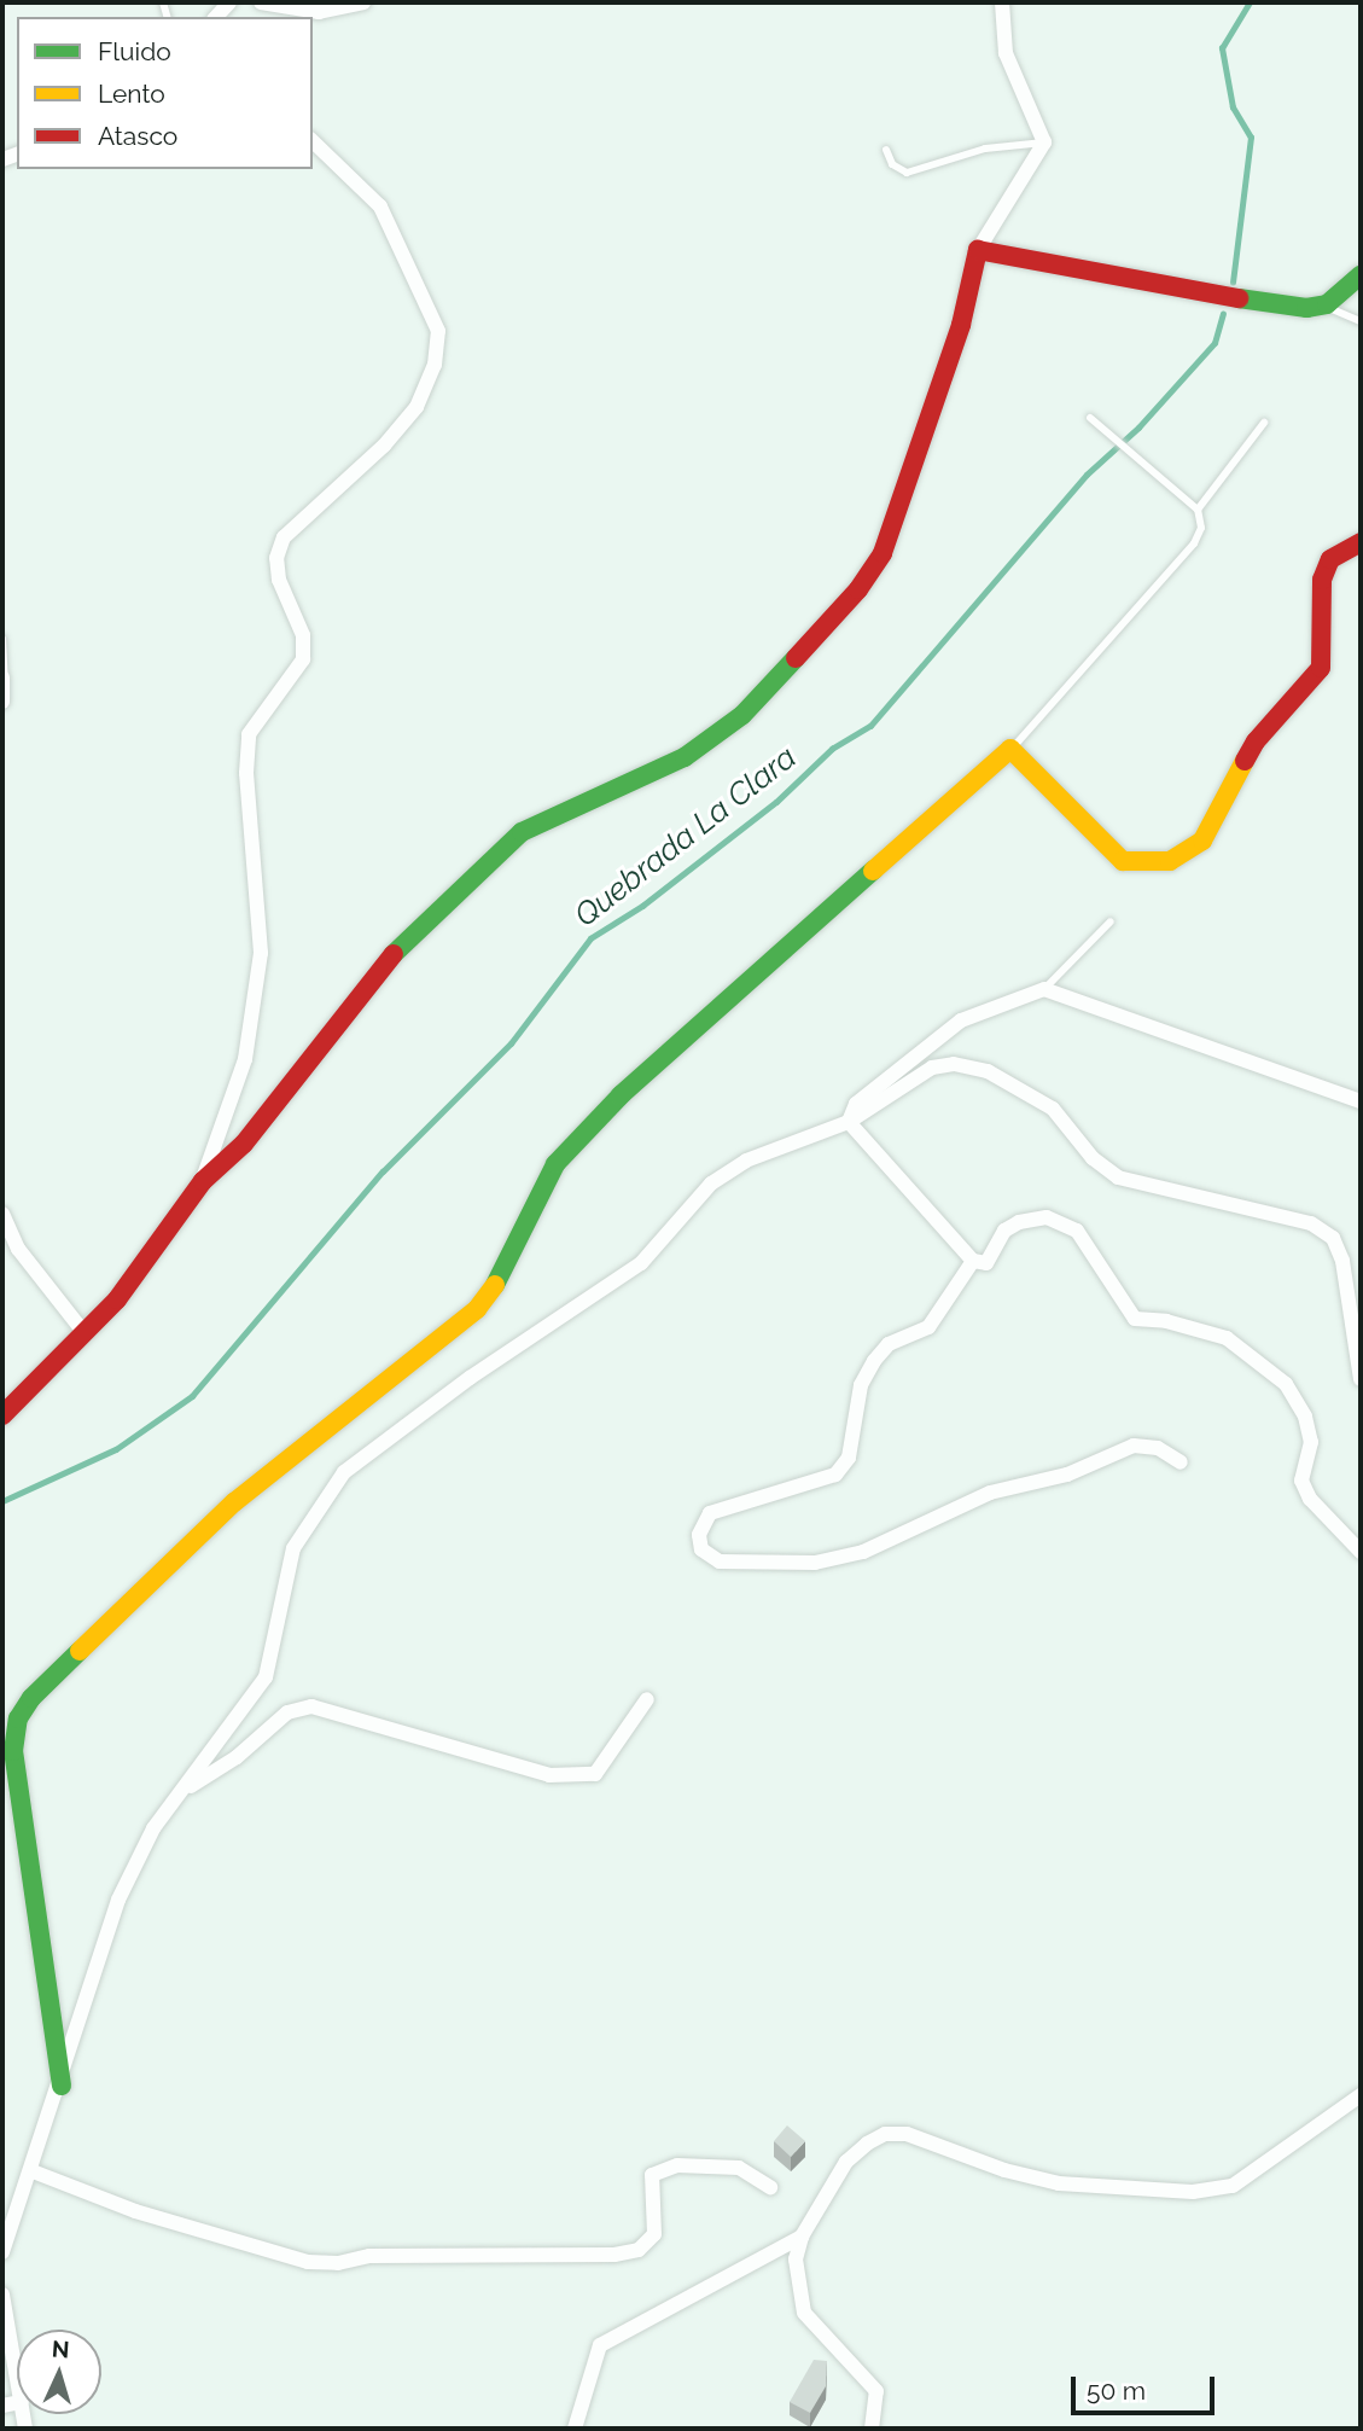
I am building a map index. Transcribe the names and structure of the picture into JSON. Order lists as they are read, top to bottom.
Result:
{
  "water": ["Quebrada La Clara"],
  "legend": ["Fluido", "Lento", "Atasco"],
  "scale_bar": "50 m",
  "north": "top"
}
